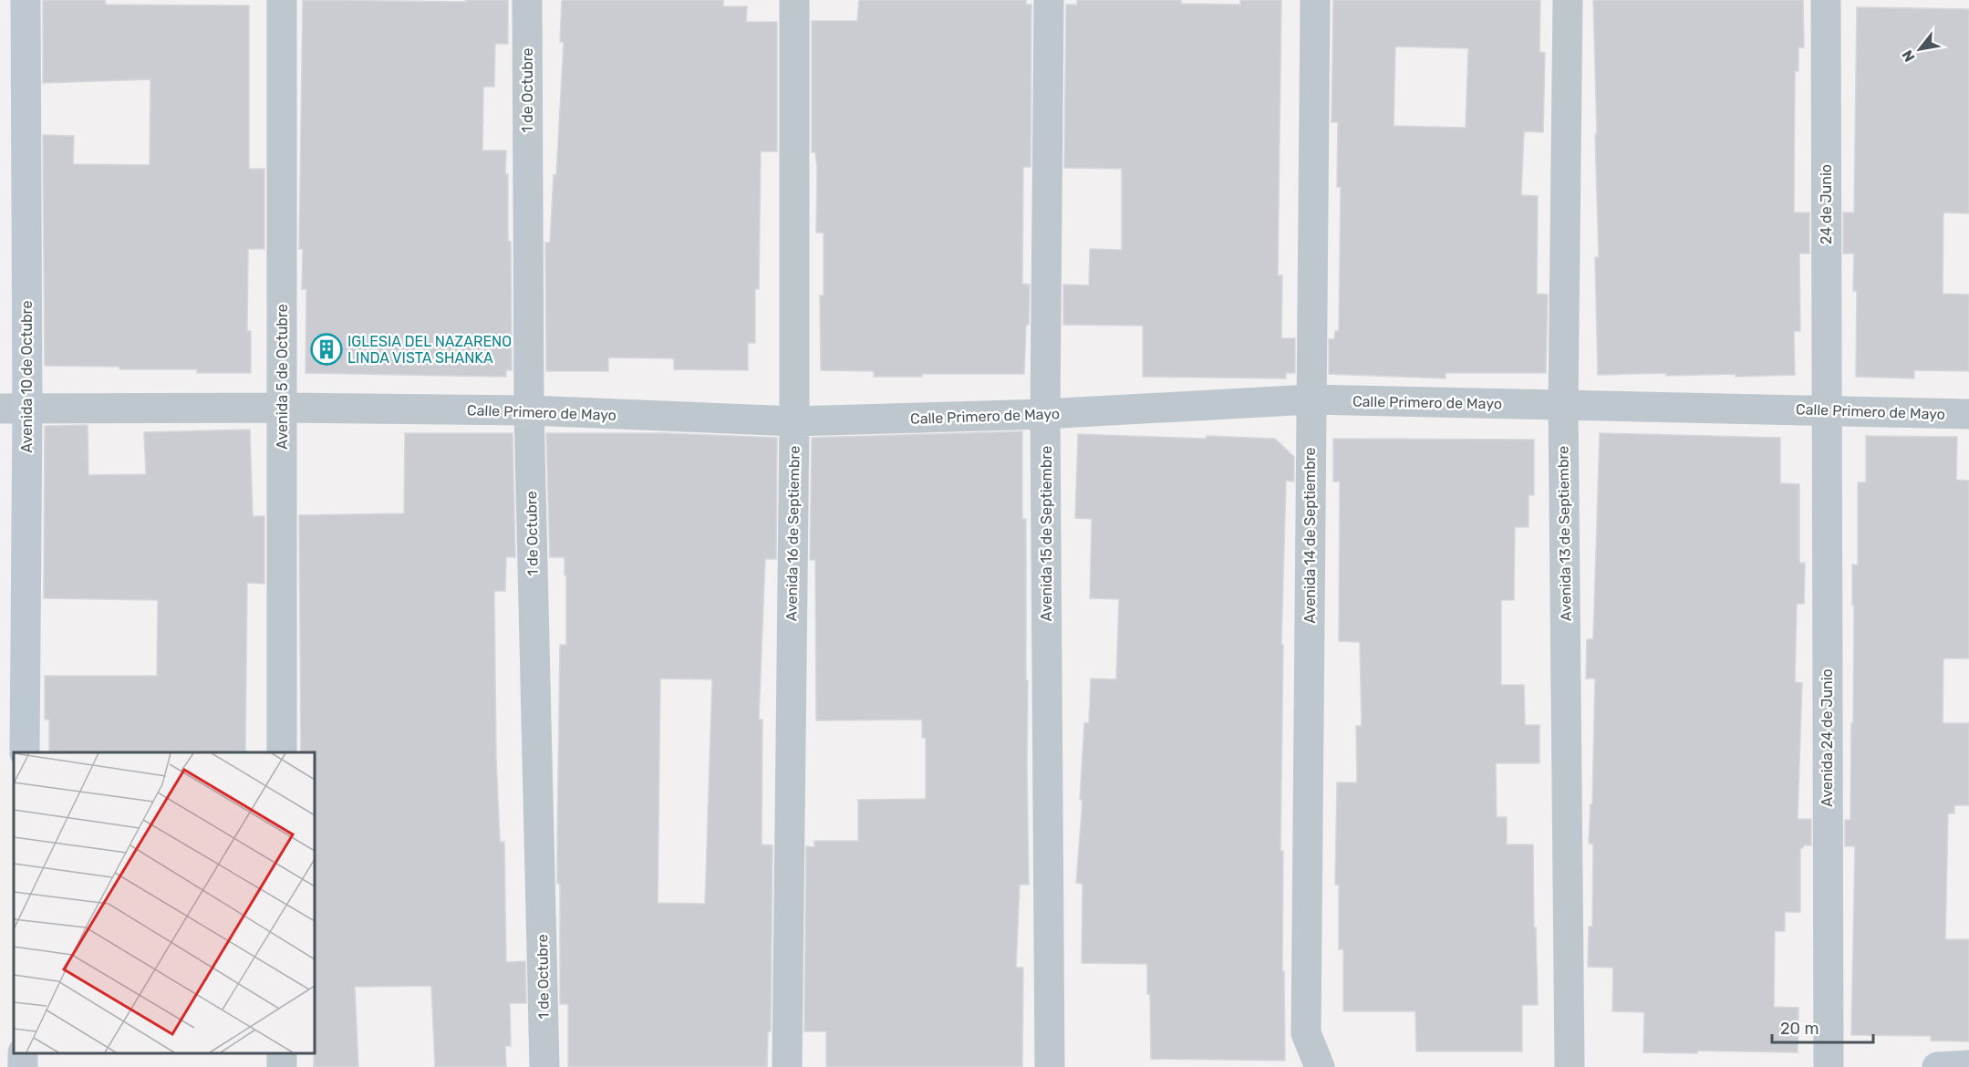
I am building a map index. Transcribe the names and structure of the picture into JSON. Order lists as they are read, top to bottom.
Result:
{
  "streets": {
    "street": [
      "1 de Octubre",
      "24 de Junio",
      "Avenida 10 de Octubre",
      "Avenida 5 de Octubre",
      "Calle Primero de Mayo",
      "Avenida 16 de Septiembre",
      "Avenida 15 de Septiembre",
      "Avenida 13 de Septiembre",
      "Avenida 14 de Septiembre",
      "Avenida 24 de Junio"
    ]
  },
  "crossings": [
    ["1 de Octubre", "Calle Primero de Mayo"],
    ["24 de Junio", "Calle Primero de Mayo"],
    ["24 de Junio", "Avenida 24 de Junio"],
    ["Avenida 10 de Octubre", "Calle Primero de Mayo"],
    ["Avenida 5 de Octubre", "Calle Primero de Mayo"],
    ["Calle Primero de Mayo", "Avenida 16 de Septiembre"],
    ["Calle Primero de Mayo", "Avenida 15 de Septiembre"],
    ["Calle Primero de Mayo", "Avenida 13 de Septiembre"],
    ["Calle Primero de Mayo", "Avenida 14 de Septiembre"],
    ["Calle Primero de Mayo", "Avenida 24 de Junio"]
  ],
  "places": {
    "building": ["IGLESIA DEL NAZARENO LINDA VISTA SHANKA"]
  },
  "scale_bar": "20 m",
  "north": "bottom left"
}
